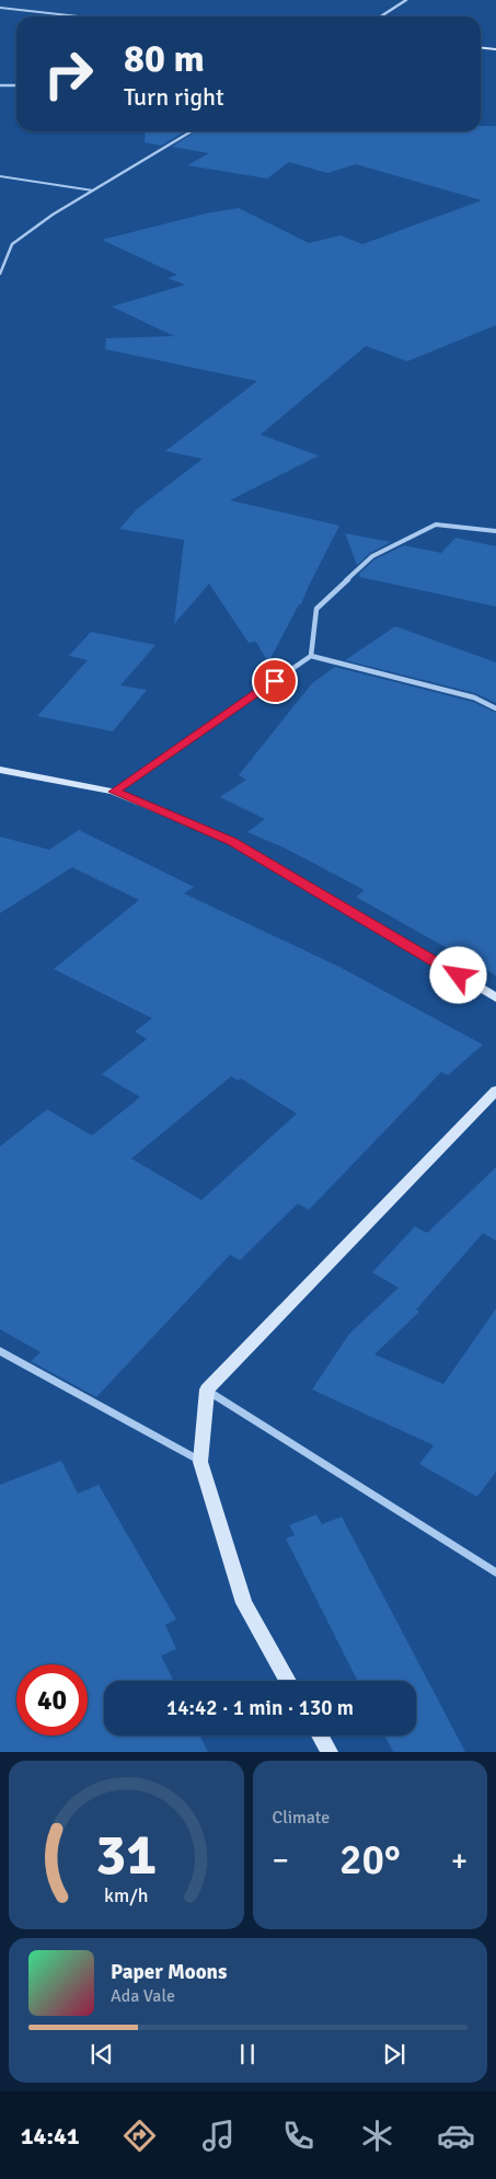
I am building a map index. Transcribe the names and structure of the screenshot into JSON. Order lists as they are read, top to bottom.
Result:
{
  "page": {
    "turn": ["80 m", "Turn right"],
    "limit": "40",
    "trip": "14:42 · 1 min · 130 m",
    "tile": "Climate",
    "heat": ["−", "20°", "+"],
    "song": ["Paper Moons", "Ada Vale"],
    "tabs": "14:41",
    "gauge": ["31", "km/h"]
  }
}
